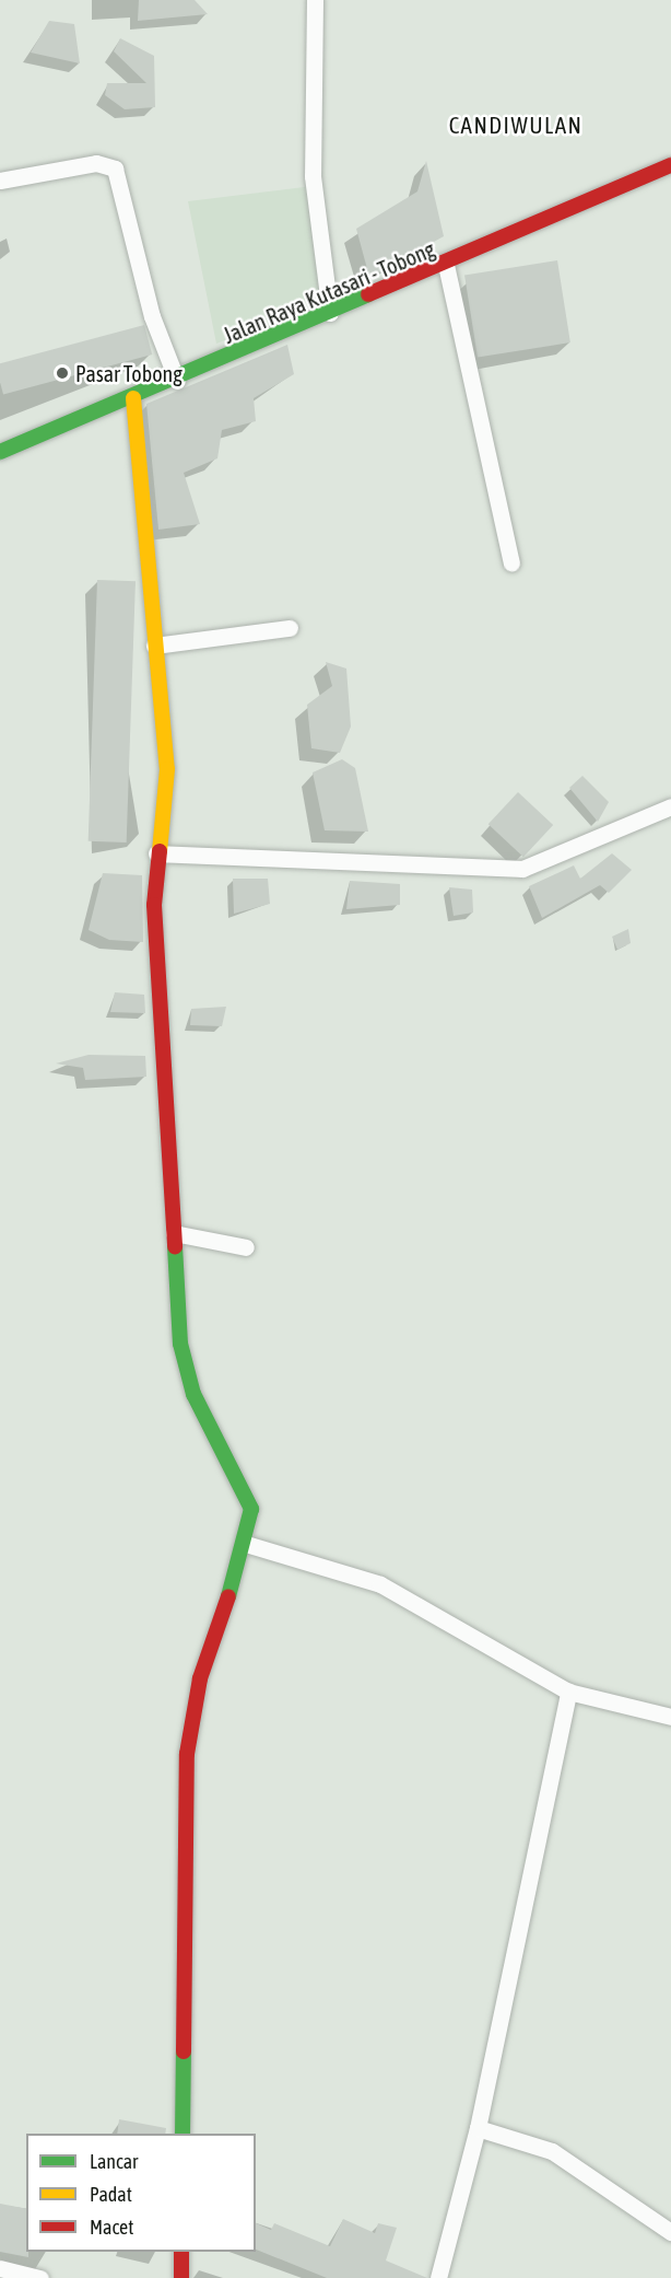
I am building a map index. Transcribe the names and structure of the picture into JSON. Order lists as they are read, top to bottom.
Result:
{
  "streets": {
    "street": ["Jalan Raya Kutasari - Tobong"]
  },
  "districts": ["CANDIWULAN"],
  "places": ["Pasar Tobong"],
  "legend": ["Lancar", "Padat", "Macet"]
}
